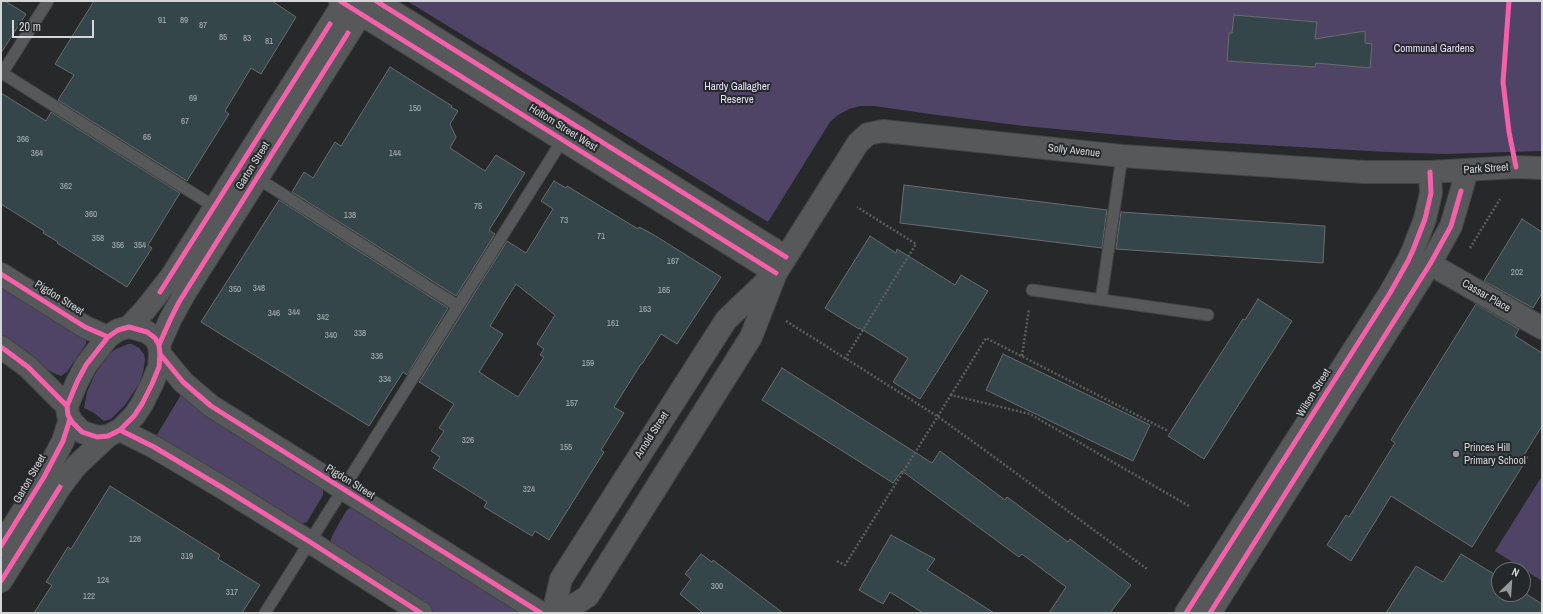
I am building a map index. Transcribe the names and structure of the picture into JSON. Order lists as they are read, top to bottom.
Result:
{
  "streets": {
    "street": [
      "Holtom Street West",
      "Solly Avenue",
      "Garton Street",
      "Park Street",
      "Cassar Place",
      "Pigdon Street",
      "Wilson Street",
      "Arnold Street"
    ]
  },
  "crossings": [
    ["Holtom Street West", "Solly Avenue"],
    ["Holtom Street West", "Garton Street"],
    ["Holtom Street West", "Arnold Street"],
    ["Solly Avenue", "Park Street"],
    ["Solly Avenue", "Wilson Street"],
    ["Solly Avenue", "Arnold Street"],
    ["Garton Street", "Pigdon Street"],
    ["Park Street", "Wilson Street"]
  ],
  "parks": ["Communal Gardens", "Hardy Gallagher Reserve"],
  "places": ["Princes Hill Primary School"],
  "house_numbers": [
    "91",
    "89",
    "87",
    "85",
    "83",
    "81",
    "69",
    "150",
    "67",
    "65",
    "366",
    "364",
    "144",
    "362",
    "75",
    "360",
    "138",
    "73",
    "71",
    "358",
    "356",
    "354",
    "167",
    "202",
    "348",
    "350",
    "165",
    "163",
    "344",
    "346",
    "342",
    "161",
    "338",
    "340",
    "336",
    "159",
    "334",
    "157",
    "326",
    "155",
    "324",
    "126",
    "319",
    "124",
    "300",
    "317",
    "122"
  ],
  "scale_bar": "20 m",
  "north": "top right"
}
